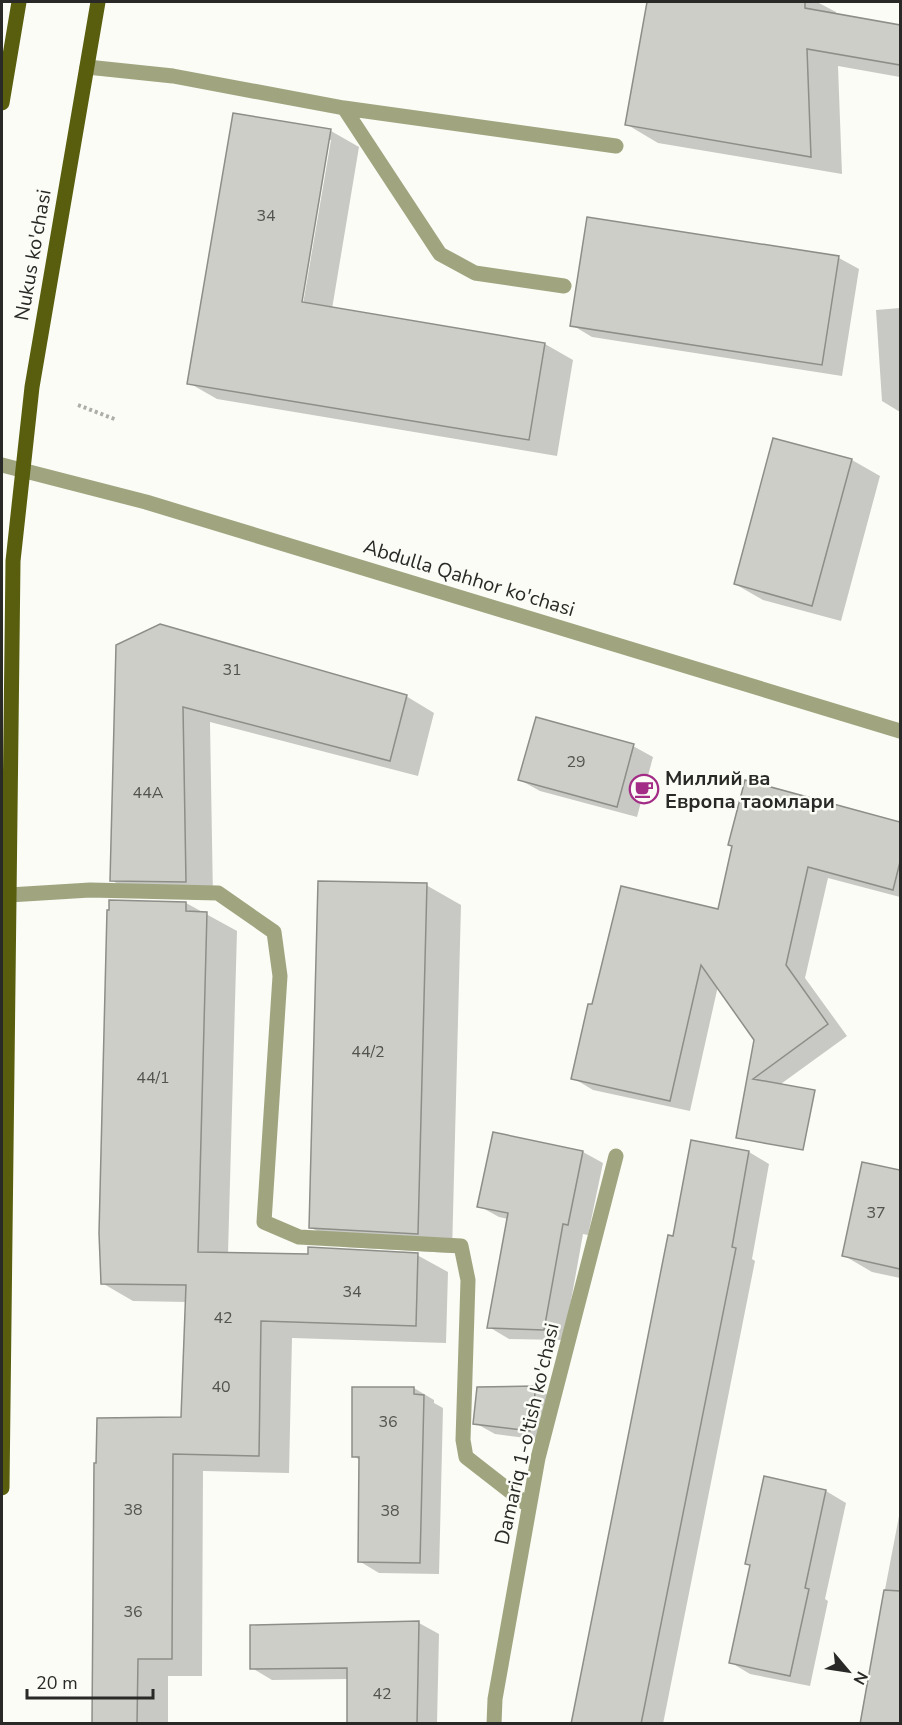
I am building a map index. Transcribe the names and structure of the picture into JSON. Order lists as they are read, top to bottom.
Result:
{
  "streets": {
    "main road": ["Nukus ko'chasi"],
    "street": ["Abdulla Qahhor ko'chasi", "Damariq 1-o'tish ko'chasi"]
  },
  "crossings": [
    ["Nukus ko'chasi", "Abdulla Qahhor ko'chasi"]
  ],
  "places": {
    "cafe": ["Миллий ва Европа таомлари"]
  },
  "house_numbers": [
    "34",
    "31",
    "29",
    "44А",
    "44/2",
    "44/1",
    "37",
    "34",
    "42",
    "40",
    "36",
    "38",
    "38",
    "36",
    "42"
  ],
  "scale_bar": "20 m",
  "north": "bottom right"
}
